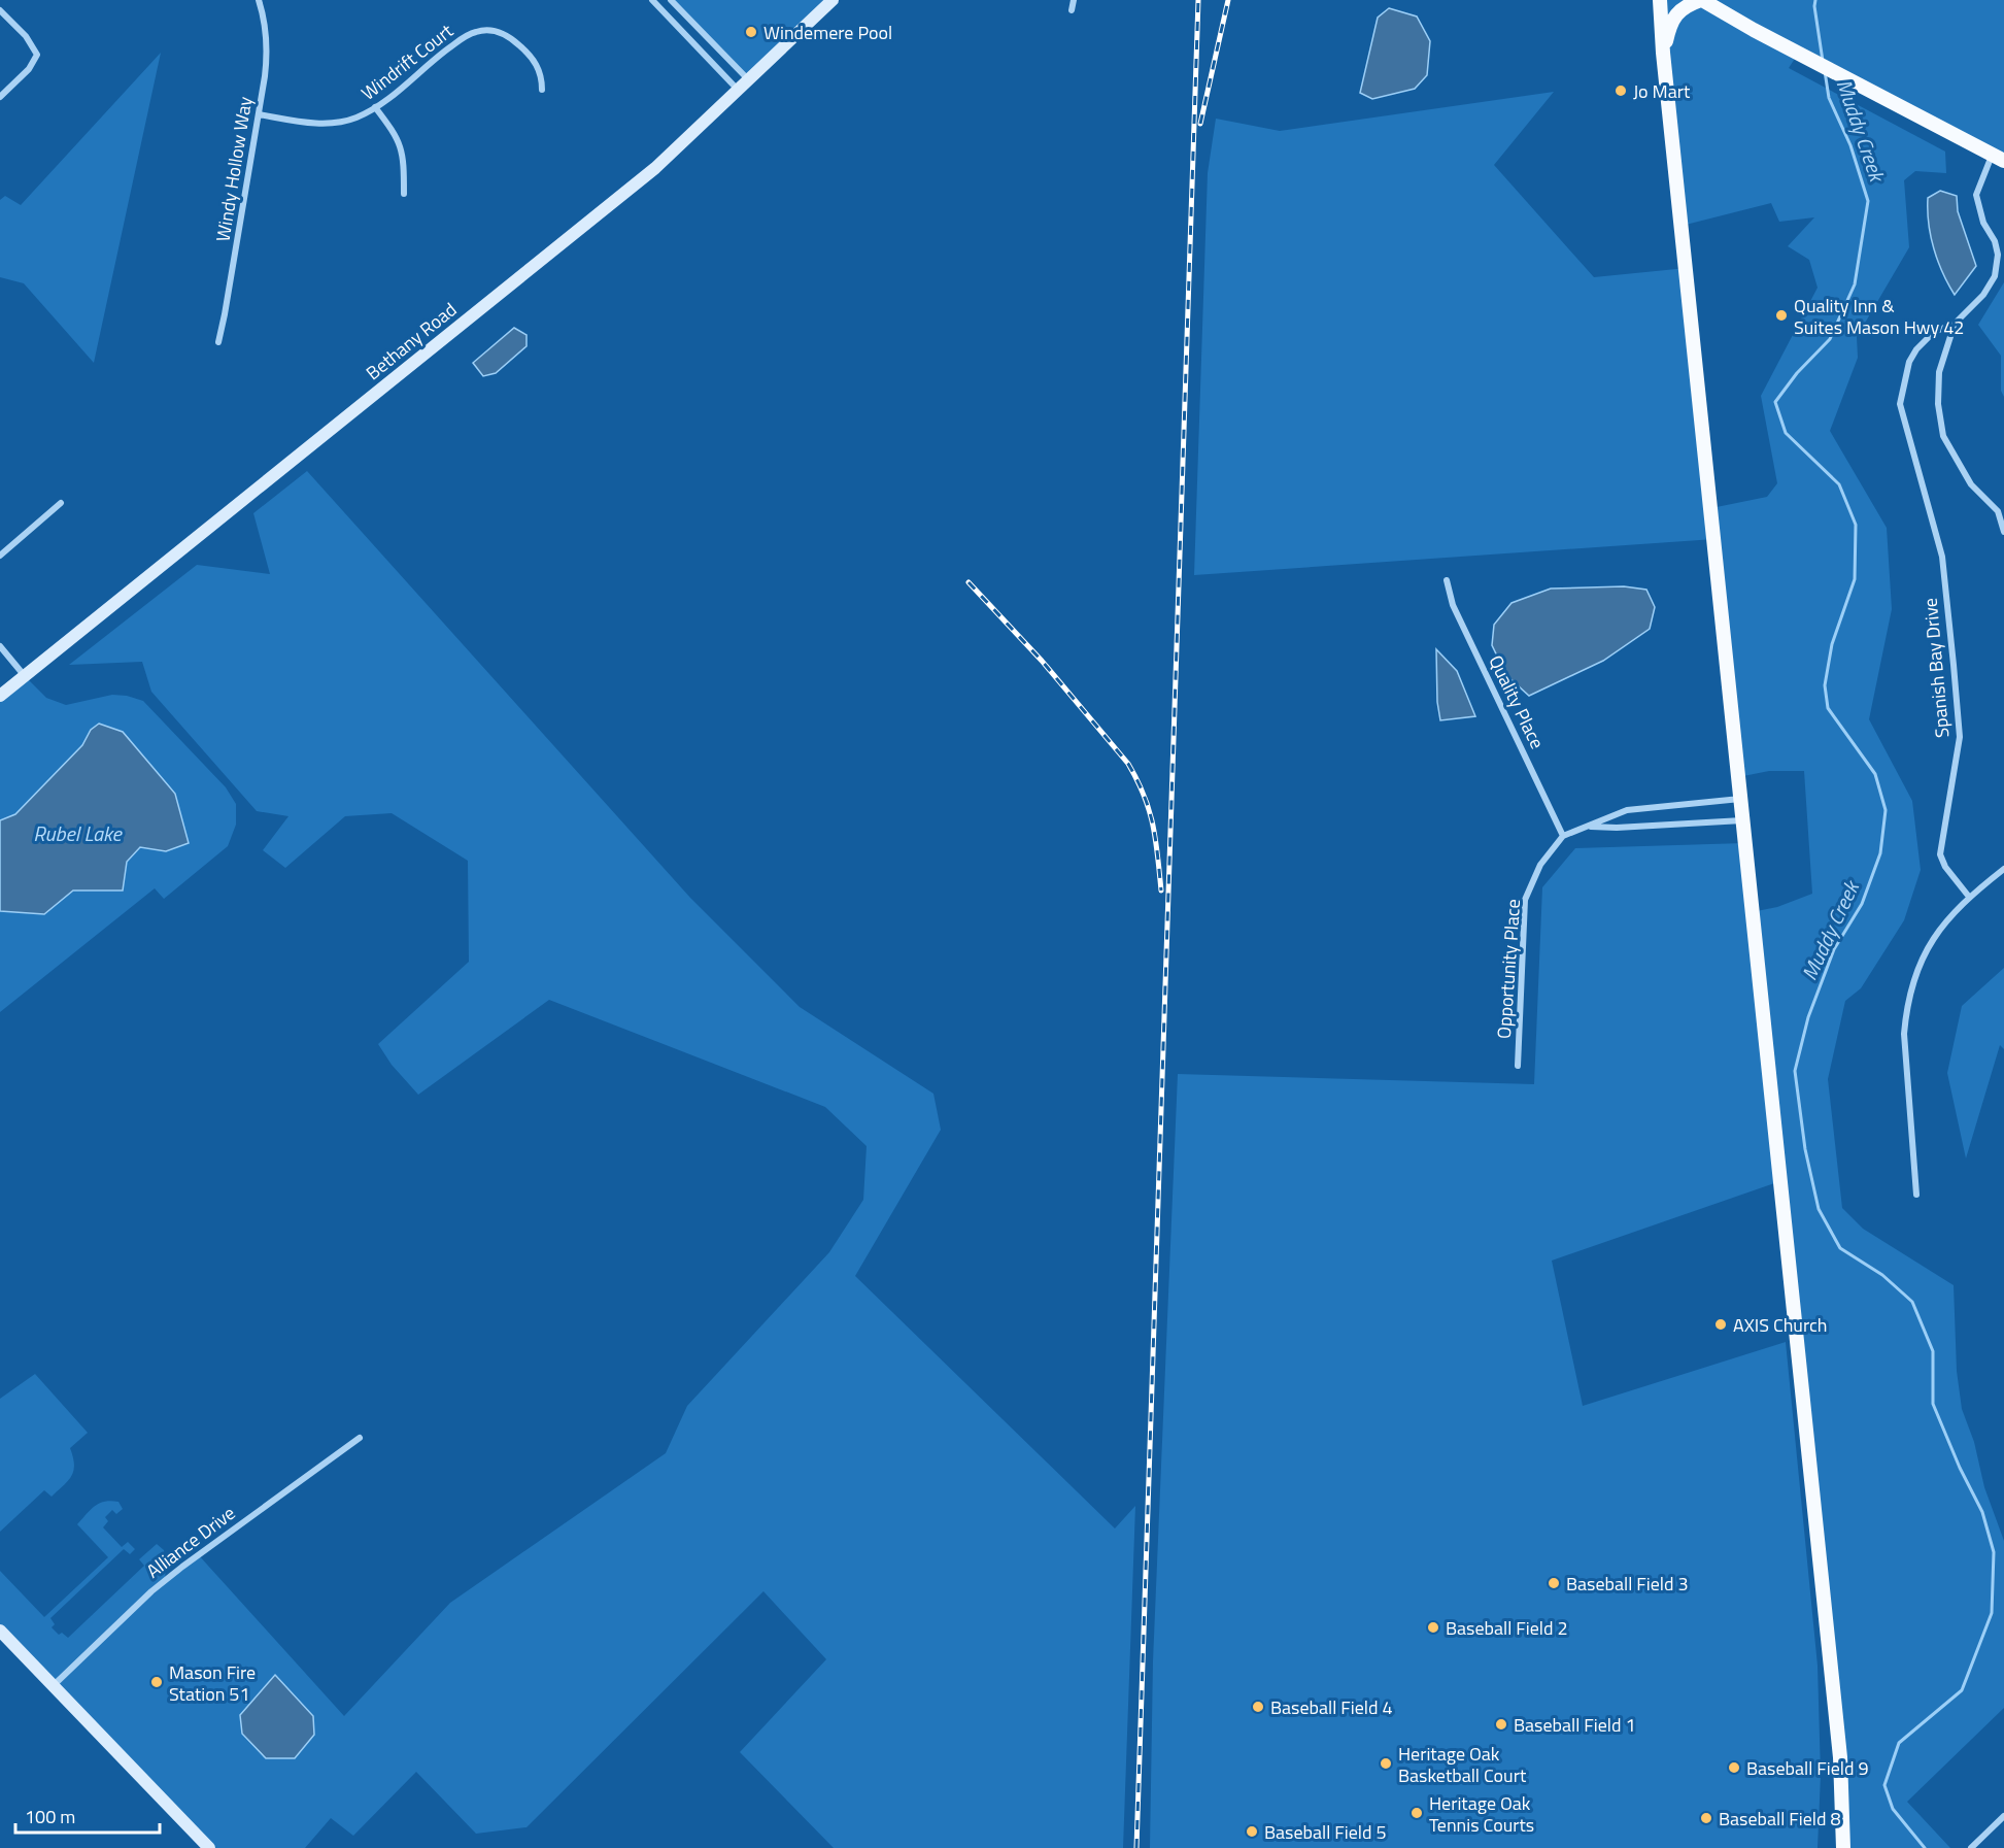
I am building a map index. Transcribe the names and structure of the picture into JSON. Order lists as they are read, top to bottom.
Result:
{
  "streets": {
    "main road": ["Bethany Road"],
    "street": [
      "Windrift Court",
      "Windy Hollow Way",
      "Spanish Bay Drive",
      "Quality Place",
      "Opportunity Place",
      "Alliance Drive"
    ]
  },
  "crossings": [
    ["Windrift Court", "Windy Hollow Way"],
    ["Quality Place", "Opportunity Place"]
  ],
  "water": ["Muddy Creek", "Rubel Lake"],
  "places": [
    "Windemere Pool",
    "Jo Mart",
    "Quality Inn & Suites Mason Hwy 42",
    "AXIS Church",
    "Baseball Field 3",
    "Baseball Field 2",
    "Mason Fire Station 51",
    "Baseball Field 4",
    "Baseball Field 1",
    "Heritage Oak Basketball Court",
    "Baseball Field 9",
    "Heritage Oak Tennis Courts",
    "Baseball Field 8",
    "Baseball Field 5"
  ],
  "scale_bar": "100 m"
}
